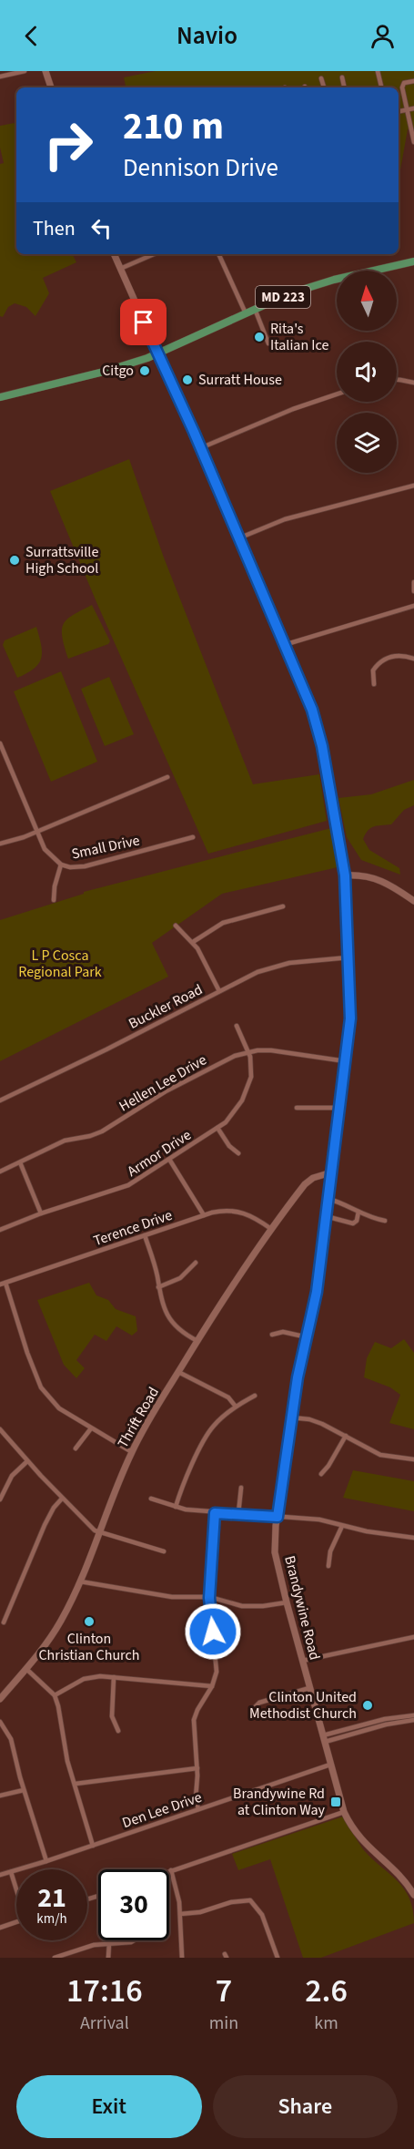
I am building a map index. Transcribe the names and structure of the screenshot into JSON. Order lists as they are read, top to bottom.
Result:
{
  "streets": {
    "main road": ["MD 223", "Thrift Road", "Brandywine Road"],
    "street": [
      "Small Drive",
      "Buckler Road",
      "Hellen Lee Drive",
      "Armor Drive",
      "Terence Drive",
      "Den Lee Drive"
    ]
  },
  "crossings": [
    ["MD 223", "Brandywine Road"],
    ["Buckler Road", "Brandywine Road"],
    ["Hellen Lee Drive", "Armor Drive"],
    ["Hellen Lee Drive", "Brandywine Road"],
    ["Terence Drive", "Thrift Road"],
    ["Thrift Road", "Brandywine Road"],
    ["Brandywine Road", "Den Lee Drive"]
  ],
  "parks": ["L P Cosca Regional Park"],
  "places": {
    "other": [
      "Rita's Italian Ice",
      "Citgo",
      "Surratt House",
      "Surrattsville High School",
      "Clinton Christian Church",
      "Clinton United Methodist Church"
    ],
    "transit": ["Brandywine Rd at Clinton Way"]
  },
  "north": "top",
  "page": {
    "header": "Navio",
    "turn": ["210 m", "Dennison Drive"],
    "then": "Then",
    "speed": "21 km/h",
    "limit": "30",
    "eta": [
      "17:16",
      "Arrival",
      "7",
      "min",
      "2.6",
      "km"
    ],
    "buttons": ["Exit", "Share"]
  }
}
